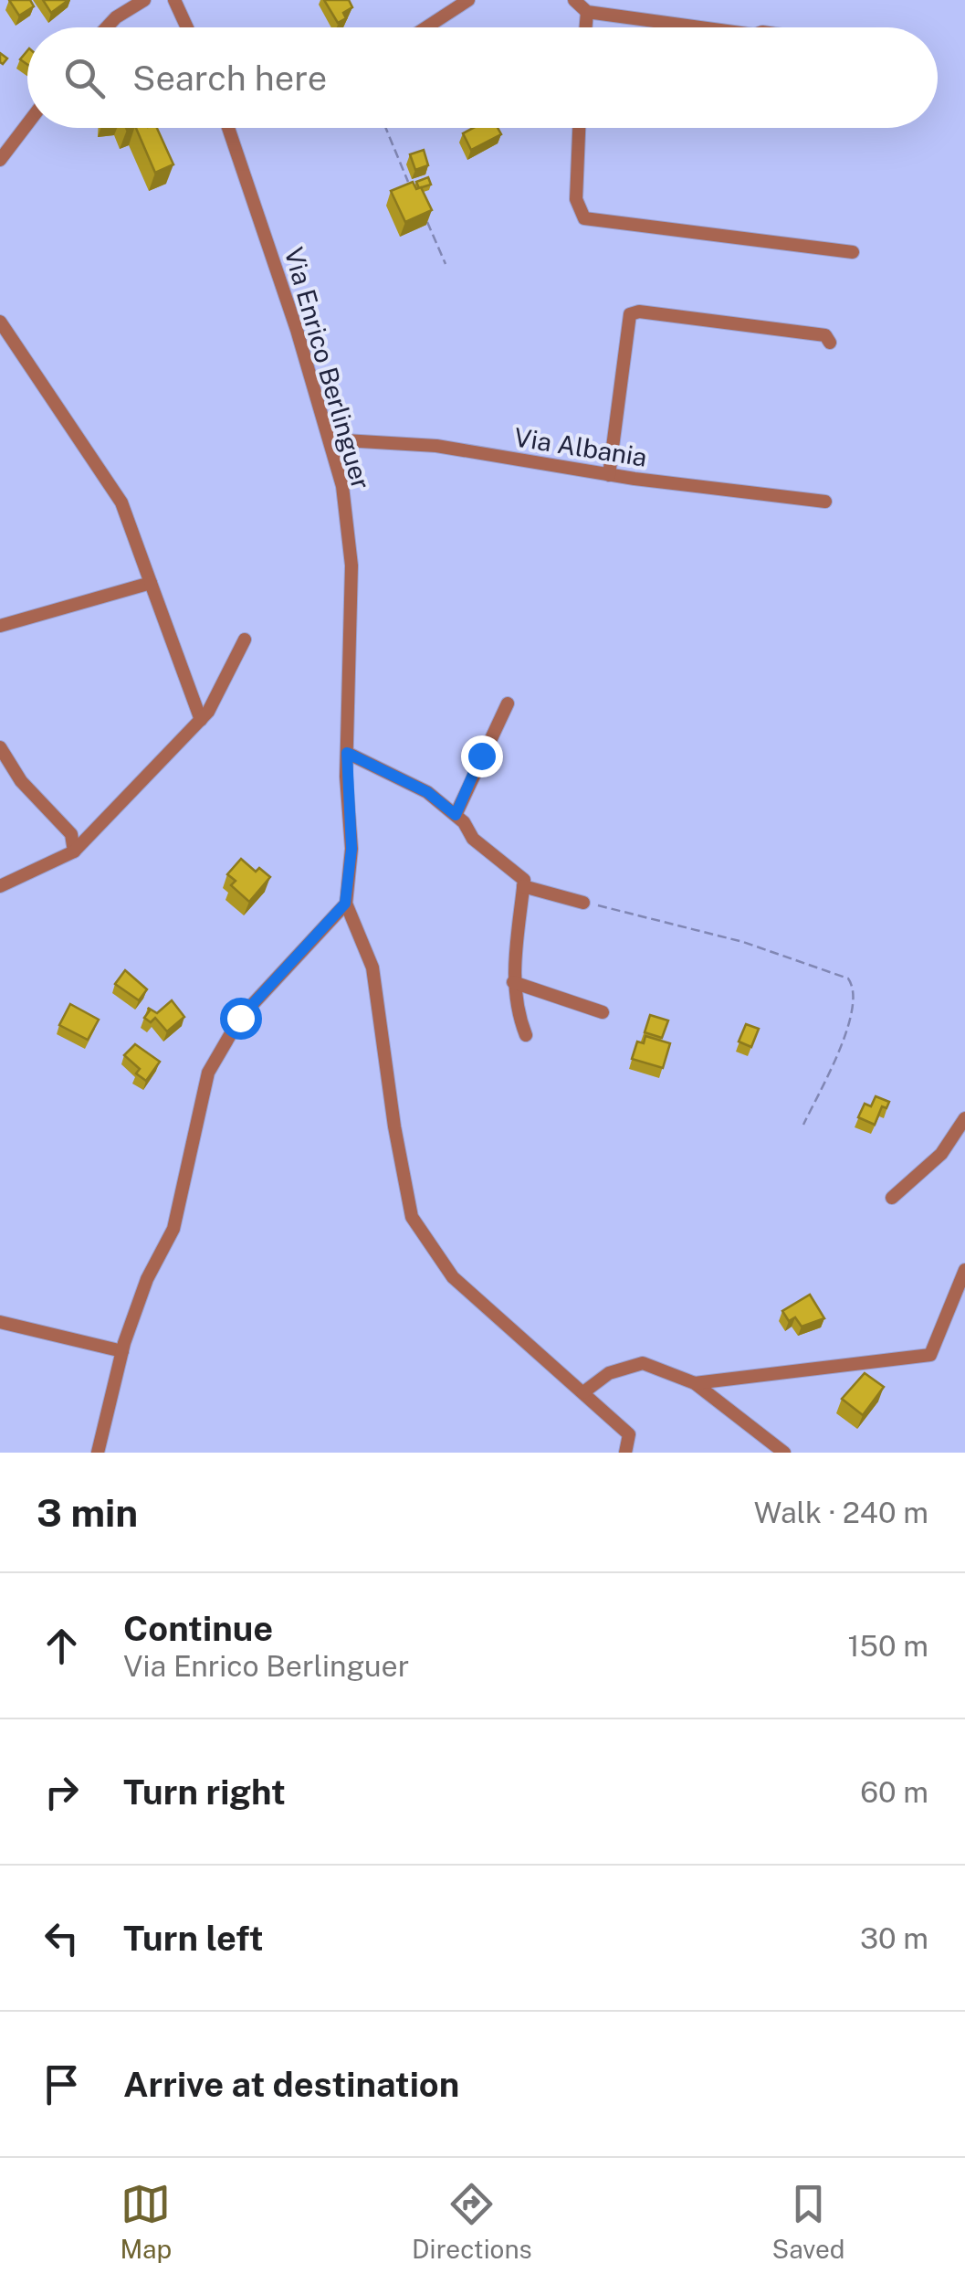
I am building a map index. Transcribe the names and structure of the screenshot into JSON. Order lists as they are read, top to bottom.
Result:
{
  "streets": {
    "street": ["Via Enrico Berlinguer", "Via Albania"]
  },
  "crossings": [
    ["Via Enrico Berlinguer", "Via Albania"]
  ],
  "page": {
    "search": "Search here",
    "heading": ["3 min", "Walk · 240 m"],
    "list": [
      ["Continue", "Via Enrico Berlinguer", "150 m"],
      ["Turn right", "60 m"],
      ["Turn left", "30 m"],
      "Arrive at destination"
    ],
    "nav": ["Map", "Directions", "Saved"]
  }
}
